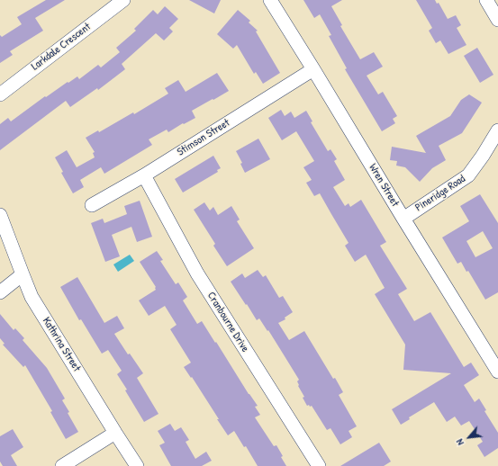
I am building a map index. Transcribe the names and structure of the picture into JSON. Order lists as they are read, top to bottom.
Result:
{
  "streets": {
    "street": [
      "Larkdale Crescent",
      "Stimson Street",
      "Wren Street",
      "Pineridge Road",
      "Cranbourne Drive",
      "Kathrina Street"
    ]
  },
  "crossings": [
    ["Stimson Street", "Wren Street"],
    ["Stimson Street", "Cranbourne Drive"],
    ["Wren Street", "Pineridge Road"]
  ],
  "north": "bottom left"
}
